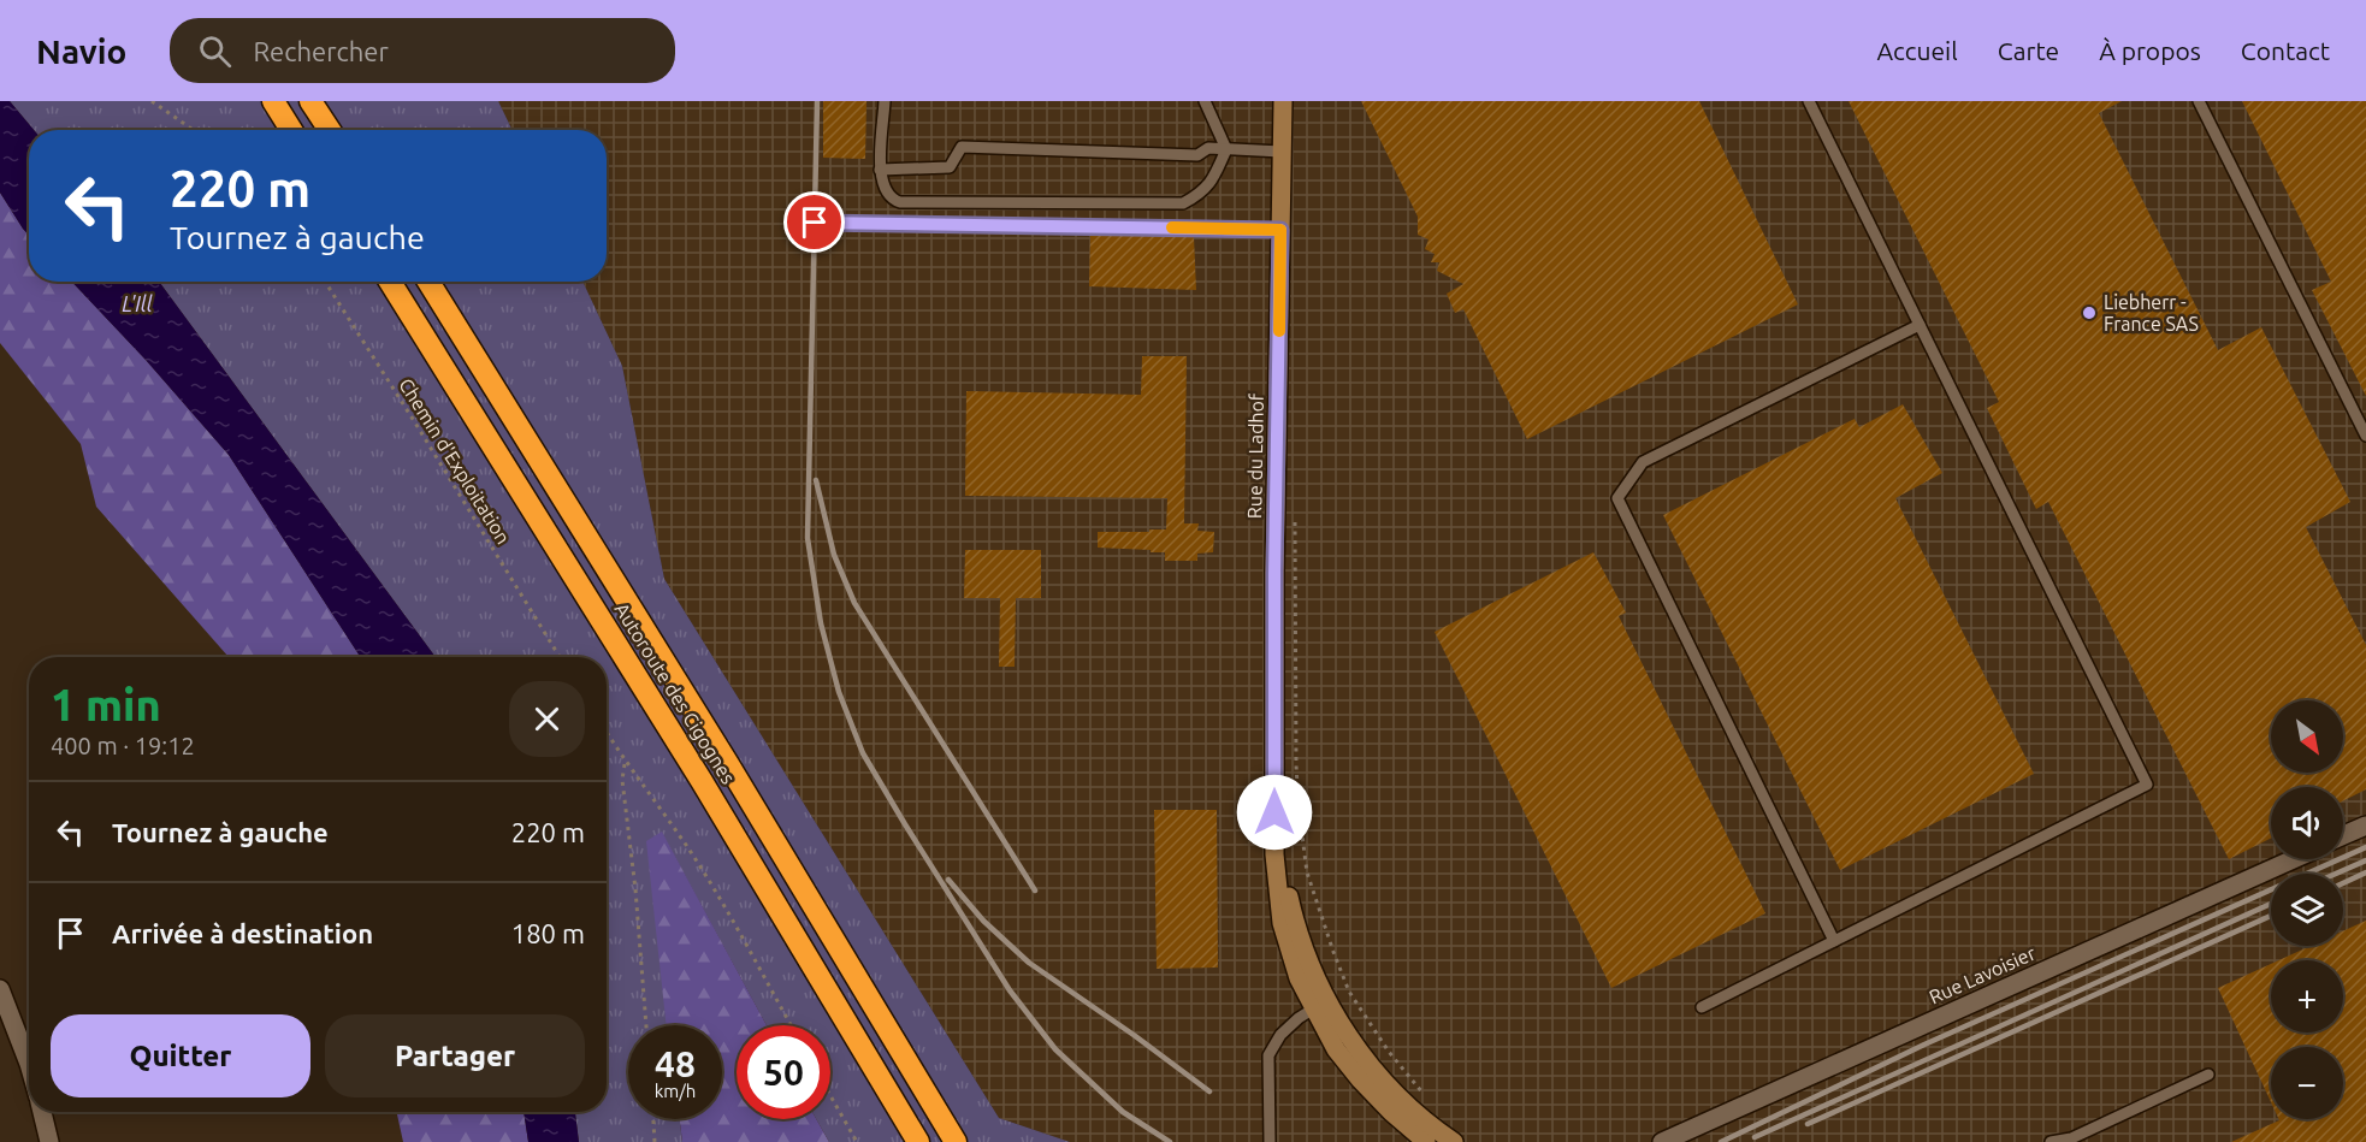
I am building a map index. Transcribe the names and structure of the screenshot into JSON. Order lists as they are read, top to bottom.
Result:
{
  "streets": {
    "highway": ["Autoroute des Cigognes"],
    "main road": ["Rue du Ladhof"],
    "street": ["Rue Lavoisier"],
    "path": ["Chemin d'Exploitation"]
  },
  "water": ["L'Ill"],
  "places": ["Liebherr - France SAS"],
  "north": "bottom right",
  "page": {
    "header": "Navio",
    "search": "Rechercher",
    "nav": [
      "Accueil",
      "Carte",
      "À propos",
      "Contact"
    ],
    "turn": ["220 m", "Tournez à gauche"],
    "heading": ["1 min", "400 m · 19:12"],
    "map_buttons": ["+", "−"],
    "list": [
      {
        "name": "Tournez à gauche",
        "value": "220 m"
      },
      {
        "name": "Arrivée à destination",
        "value": "180 m"
      }
    ],
    "buttons": ["Quitter", "Partager"],
    "speed": "48 km/h",
    "limit": "50"
  }
}
